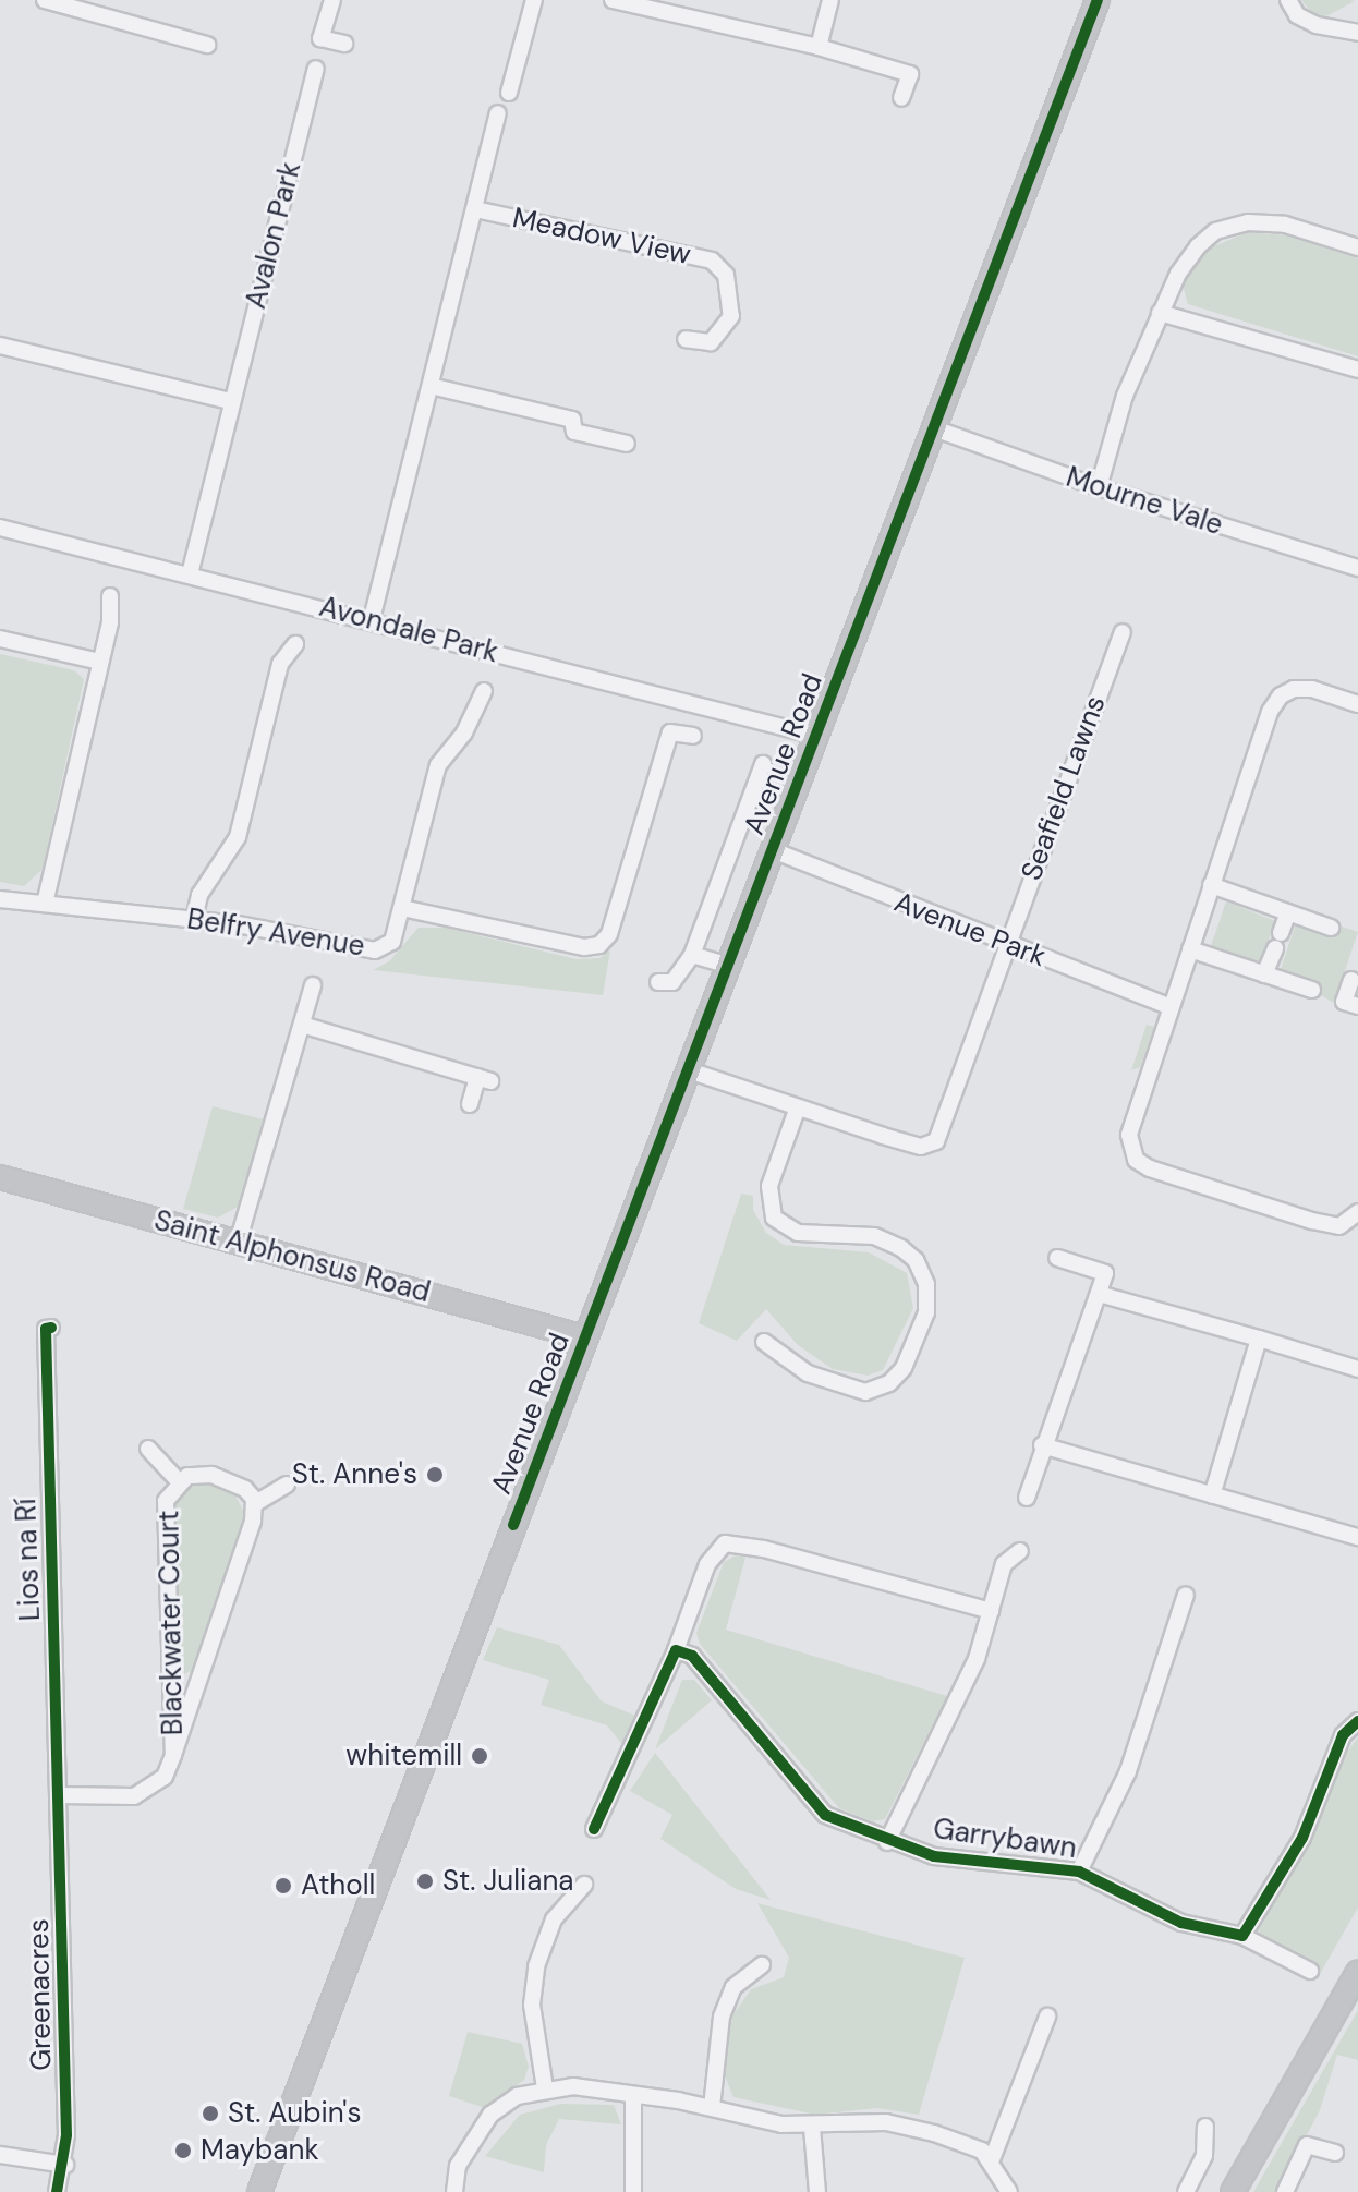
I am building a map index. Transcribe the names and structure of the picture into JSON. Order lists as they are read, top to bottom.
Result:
{
  "streets": {
    "main road": ["Avenue Road", "Saint Alphonsus Road"],
    "street": [
      "Avalon Park",
      "Meadow View",
      "Mourne Vale",
      "Avondale Park",
      "Seafield Lawns",
      "Avenue Park",
      "Belfry Avenue",
      "Lios na Rí",
      "Blackwater Court",
      "Garrybawn",
      "Greenacres"
    ]
  },
  "crossings": [
    ["Avalon Park", "Avondale Park"],
    ["Meadow View", "Avondale Park"],
    ["Mourne Vale", "Avenue Road"],
    ["Avondale Park", "Avenue Road"],
    ["Avenue Road", "Avenue Park"],
    ["Avenue Road", "Saint Alphonsus Road"],
    ["Seafield Lawns", "Avenue Park"],
    ["Lios na Rí", "Blackwater Court"],
    ["Lios na Rí", "Greenacres"],
    ["Blackwater Court", "Greenacres"]
  ],
  "places": [
    "St. Anne's",
    "whitemill",
    "St. Juliana",
    "Atholl",
    "St. Aubin's",
    "Maybank"
  ]
}
